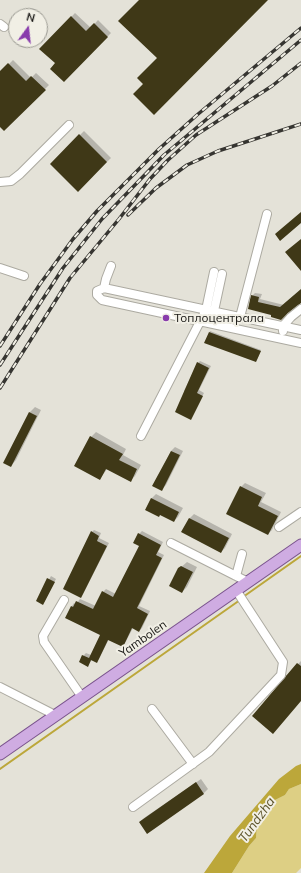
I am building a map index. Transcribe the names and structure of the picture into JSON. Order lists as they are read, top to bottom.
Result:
{
  "streets": {
    "main road": ["Yambolen"]
  },
  "water": ["Tundzha"],
  "places": ["Топлоцентрала"],
  "north": "top"
}
